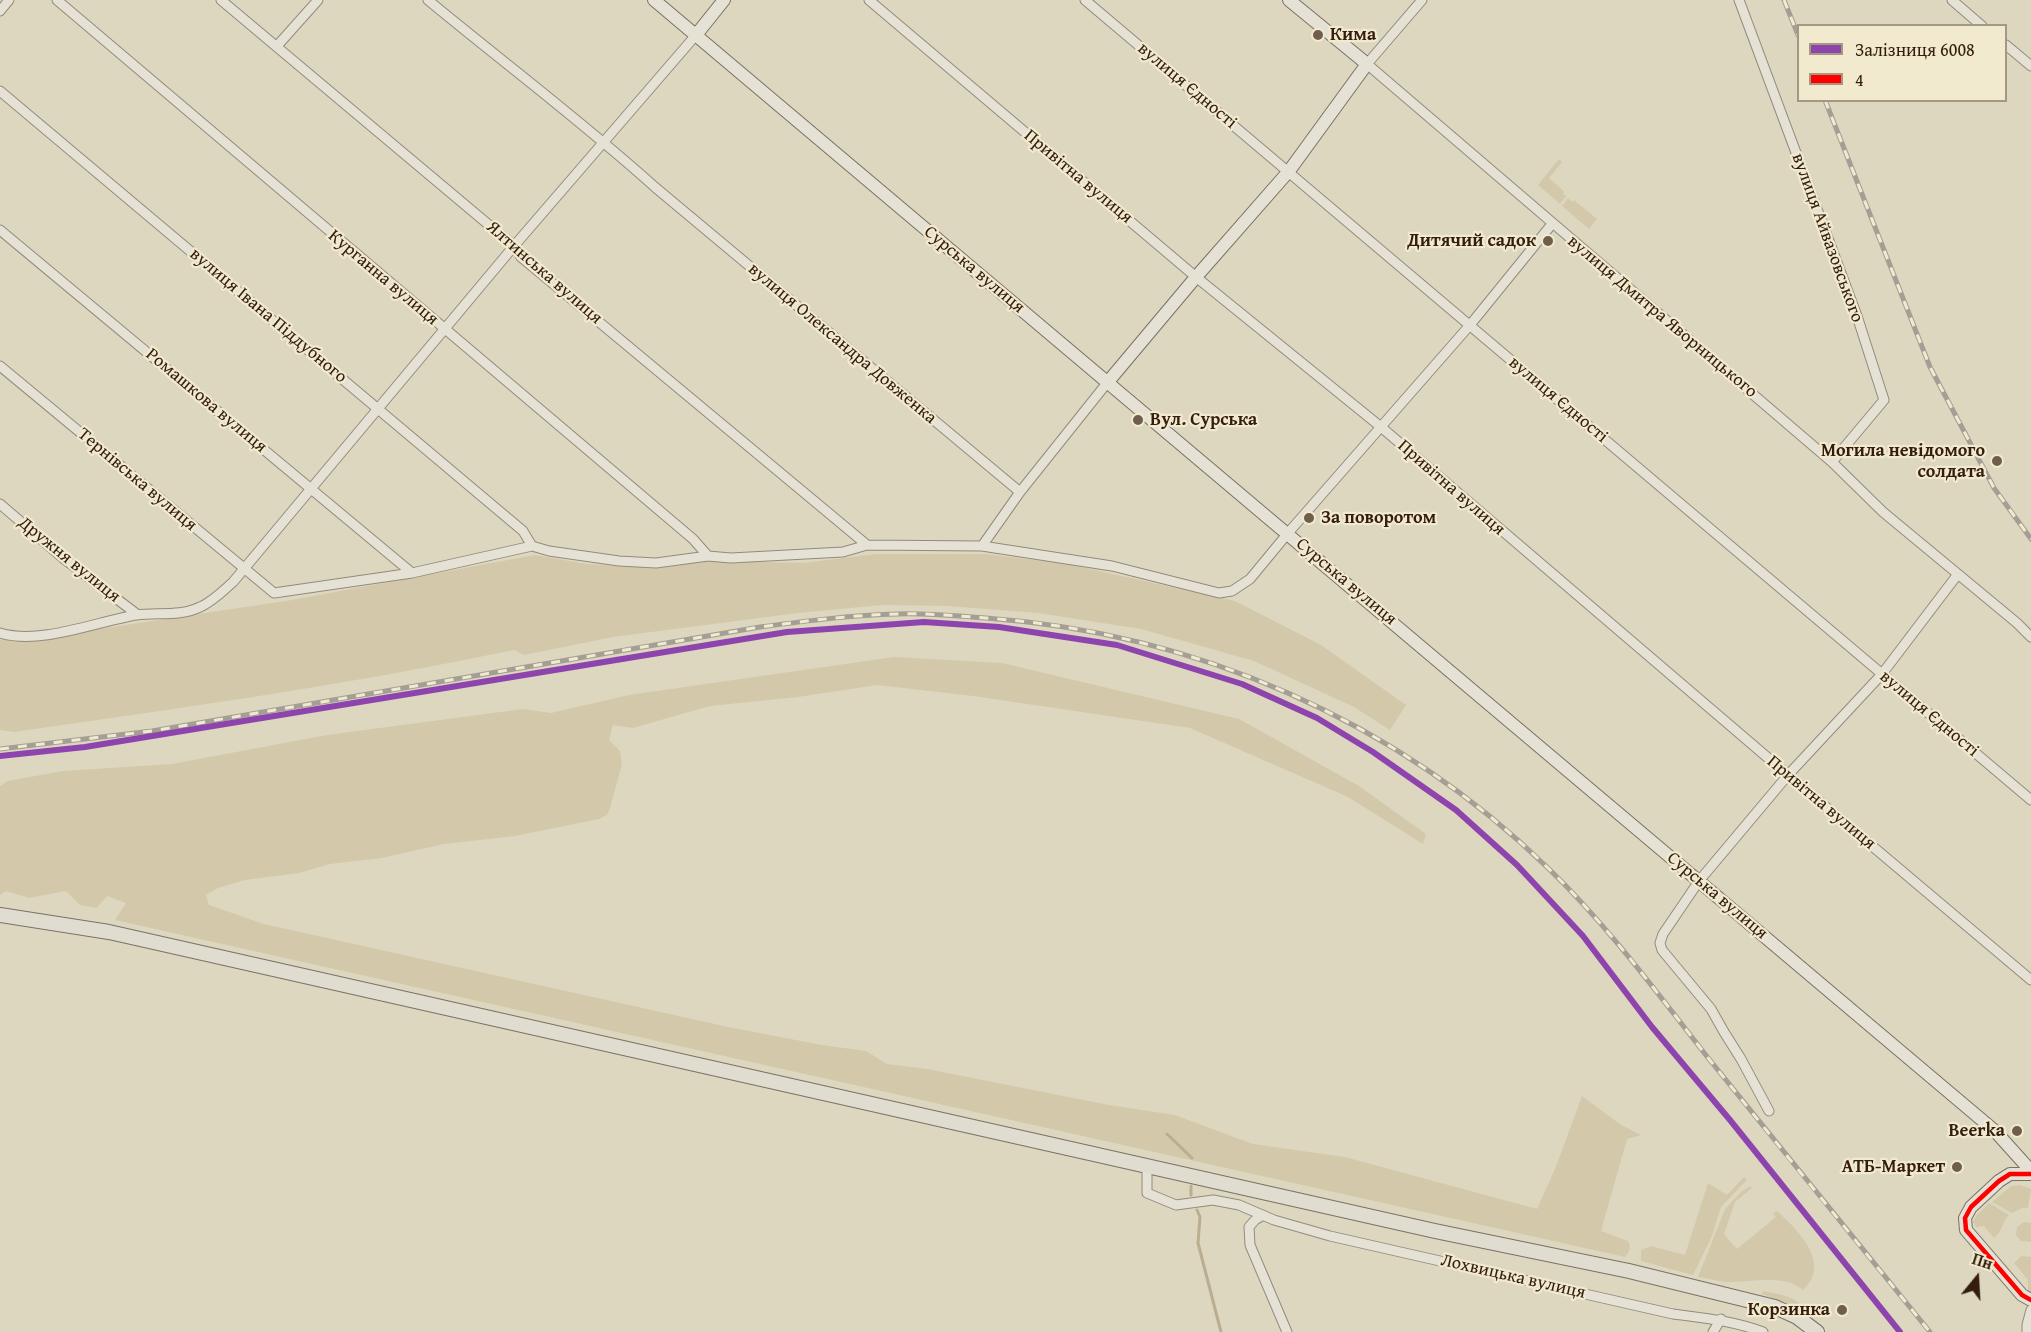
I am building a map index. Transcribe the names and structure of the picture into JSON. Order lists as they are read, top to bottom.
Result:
{
  "streets": {
    "street": [
      "вулиця Єдності",
      "Привітна вулиця",
      "вулиця Айвазовського",
      "Сурська вулиця",
      "Ялтинська вулиця",
      "Курганна вулиця",
      "вулиця Івана Піддубного",
      "вулиця Дмитра Яворницького",
      "вулиця Олександра Довженка",
      "Ромашкова вулиця",
      "Тернівська вулиця",
      "Дружня вулиця",
      "Лохвицька вулиця"
    ]
  },
  "crossings": [
    ["вулиця Айвазовського", "вулиця Дмитра Яворницького"],
    ["Ромашкова вулиця", "Тернівська вулиця"]
  ],
  "places": [
    "Кима",
    "Дитячий садок",
    "Вул. Сурська",
    "Могила невідомого солдата",
    "За поворотом",
    "Beerka",
    "АТБ-Маркет",
    "Корзинка"
  ],
  "lines": ["rail line 6008", "transit line 4"],
  "legend": ["Залізниця 6008", "4"],
  "north": "top"
}
